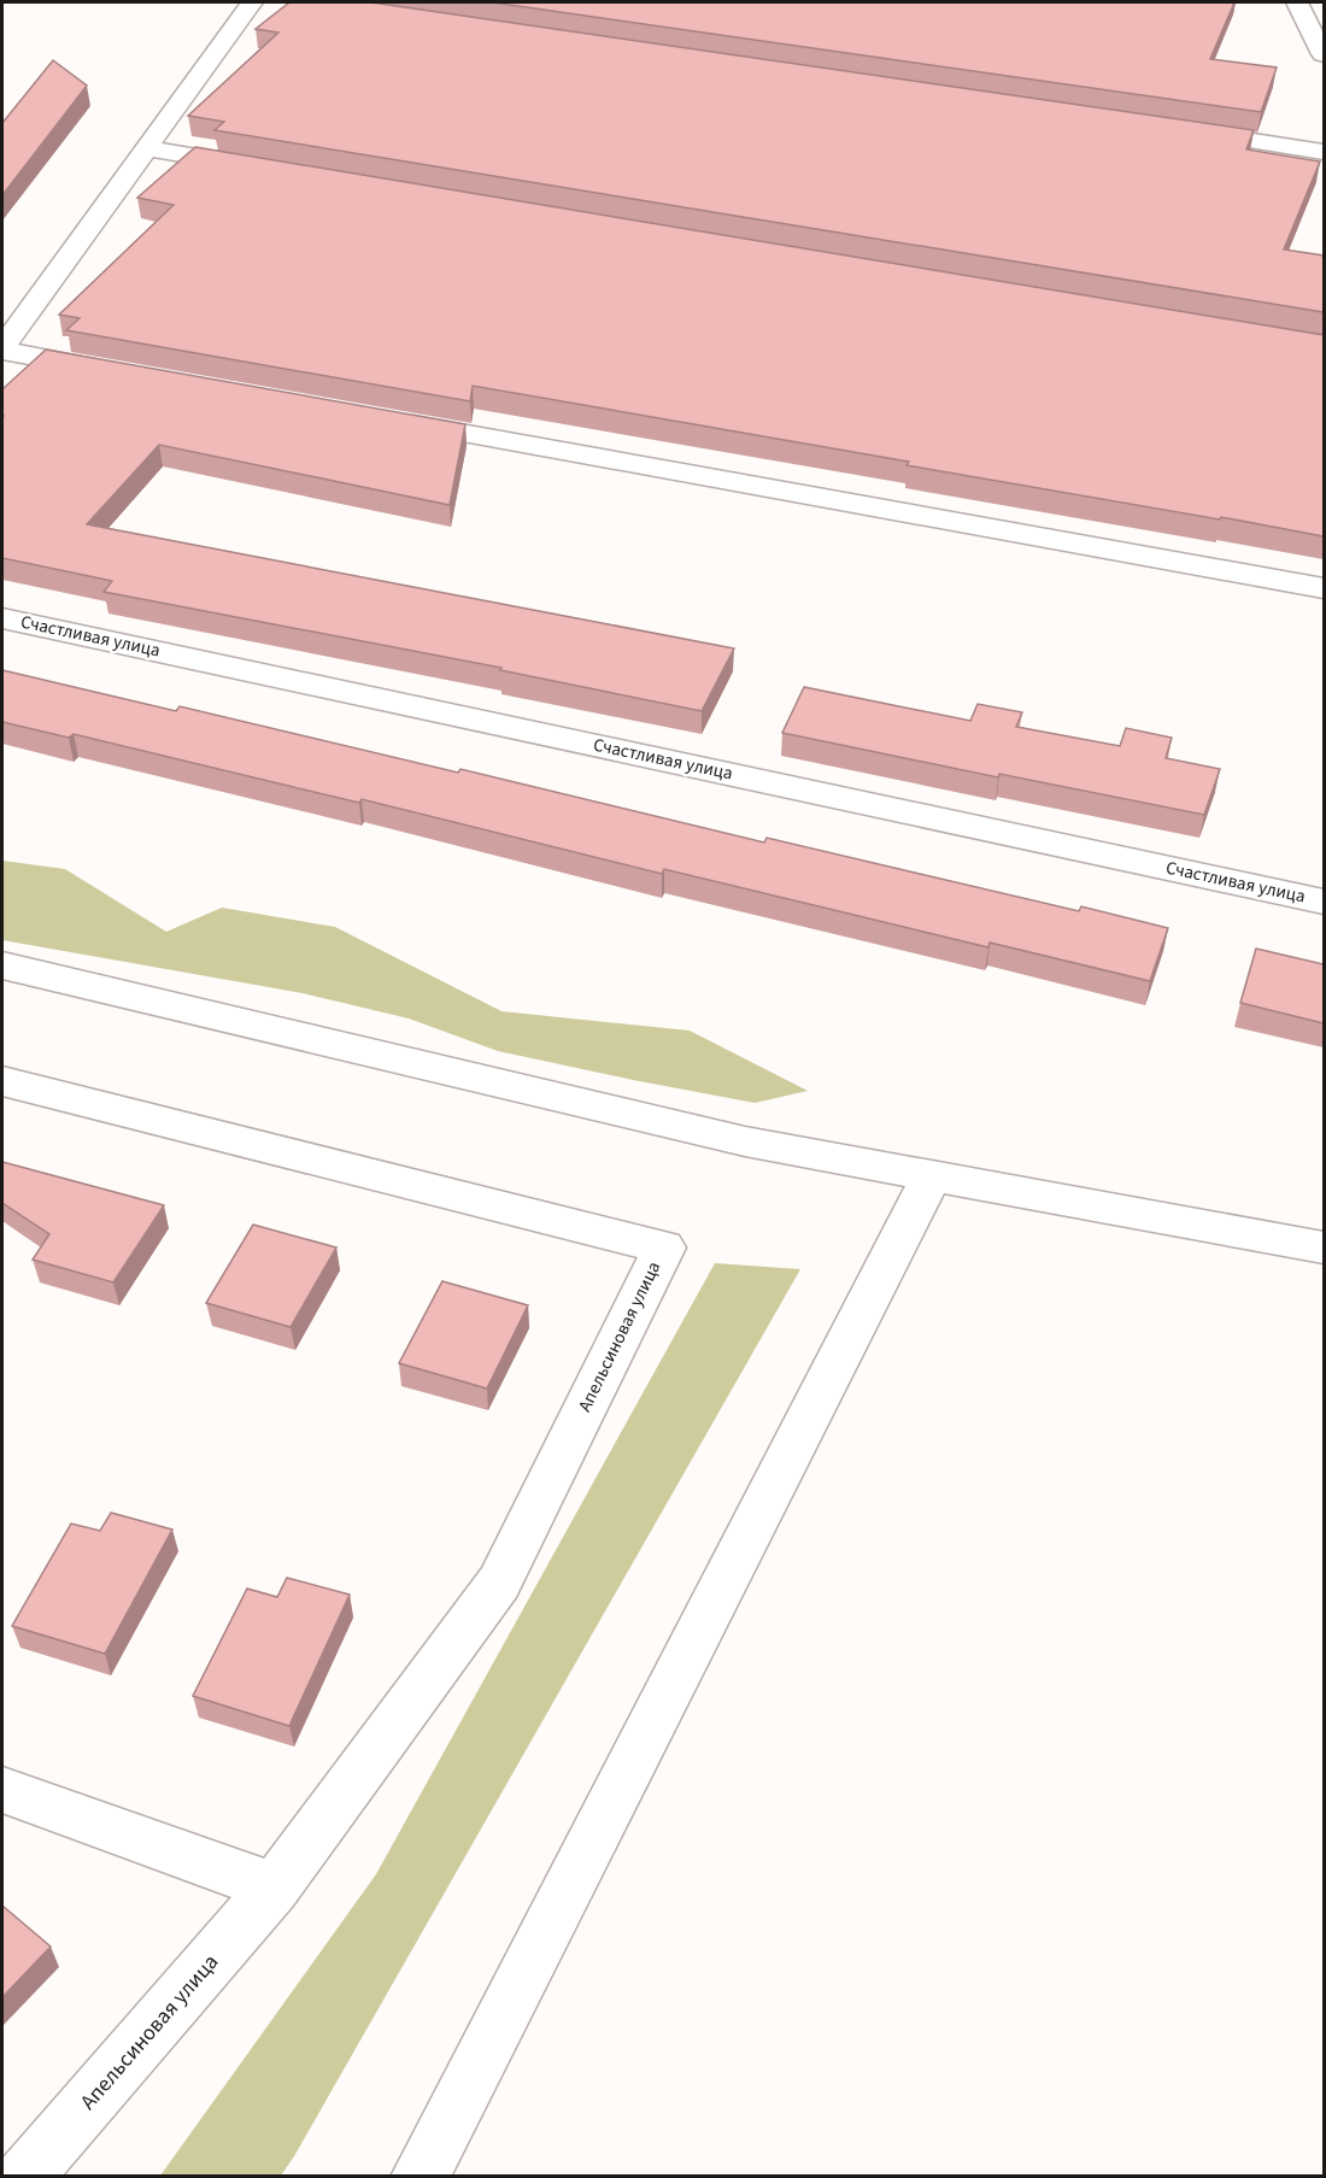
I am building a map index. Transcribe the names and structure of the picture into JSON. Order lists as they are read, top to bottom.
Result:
{
  "streets": {
    "street": ["Счастливая улица", "Апельсиновая улица"]
  }
}
